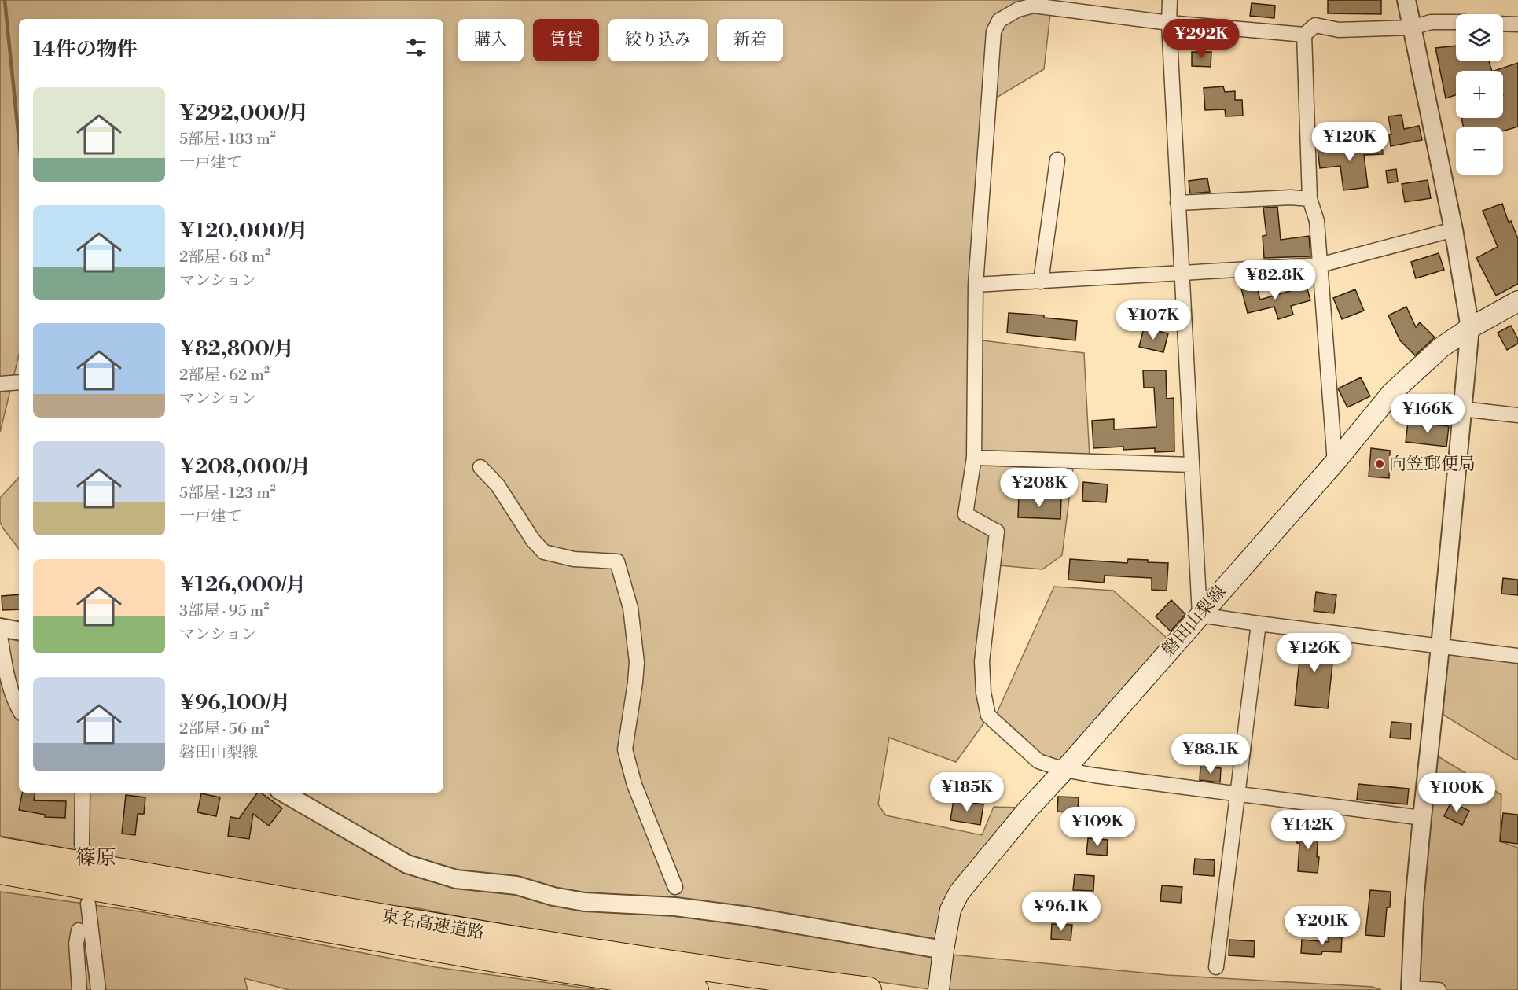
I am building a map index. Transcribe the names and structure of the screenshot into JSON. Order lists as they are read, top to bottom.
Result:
{
  "streets": {
    "highway": ["東名高速道路"],
    "main road": ["磐田山梨線"]
  },
  "districts": ["篠原"],
  "places": ["向笠郵便局"],
  "page": {
    "map_buttons": ["+", "−"],
    "price": [
      "¥292K",
      "¥120K",
      "¥82.8K",
      "¥107K",
      "¥166K",
      "¥208K",
      "¥126K",
      "¥88.1K",
      "¥185K",
      "¥100K",
      "¥109K",
      "¥142K",
      "¥96.1K",
      "¥201K"
    ],
    "chip": [
      "購入",
      "賃貸",
      "絞り込み",
      "新着"
    ],
    "heading": "14件の物件",
    "list": [
      {
        "name": "¥292,000/月",
        "note": "5部屋 · 183 m² · 一戸建て"
      },
      {
        "name": "¥120,000/月",
        "note": "2部屋 · 68 m² · マンション"
      },
      {
        "name": "¥82,800/月",
        "note": "2部屋 · 62 m² · マンション"
      },
      {
        "name": "¥208,000/月",
        "note": "5部屋 · 123 m² · 一戸建て"
      },
      {
        "name": "¥126,000/月",
        "note": "3部屋 · 95 m² · マンション"
      },
      {
        "name": "¥96,100/月",
        "note": "2部屋 · 56 m² · 磐田山梨線"
      }
    ]
  }
}
